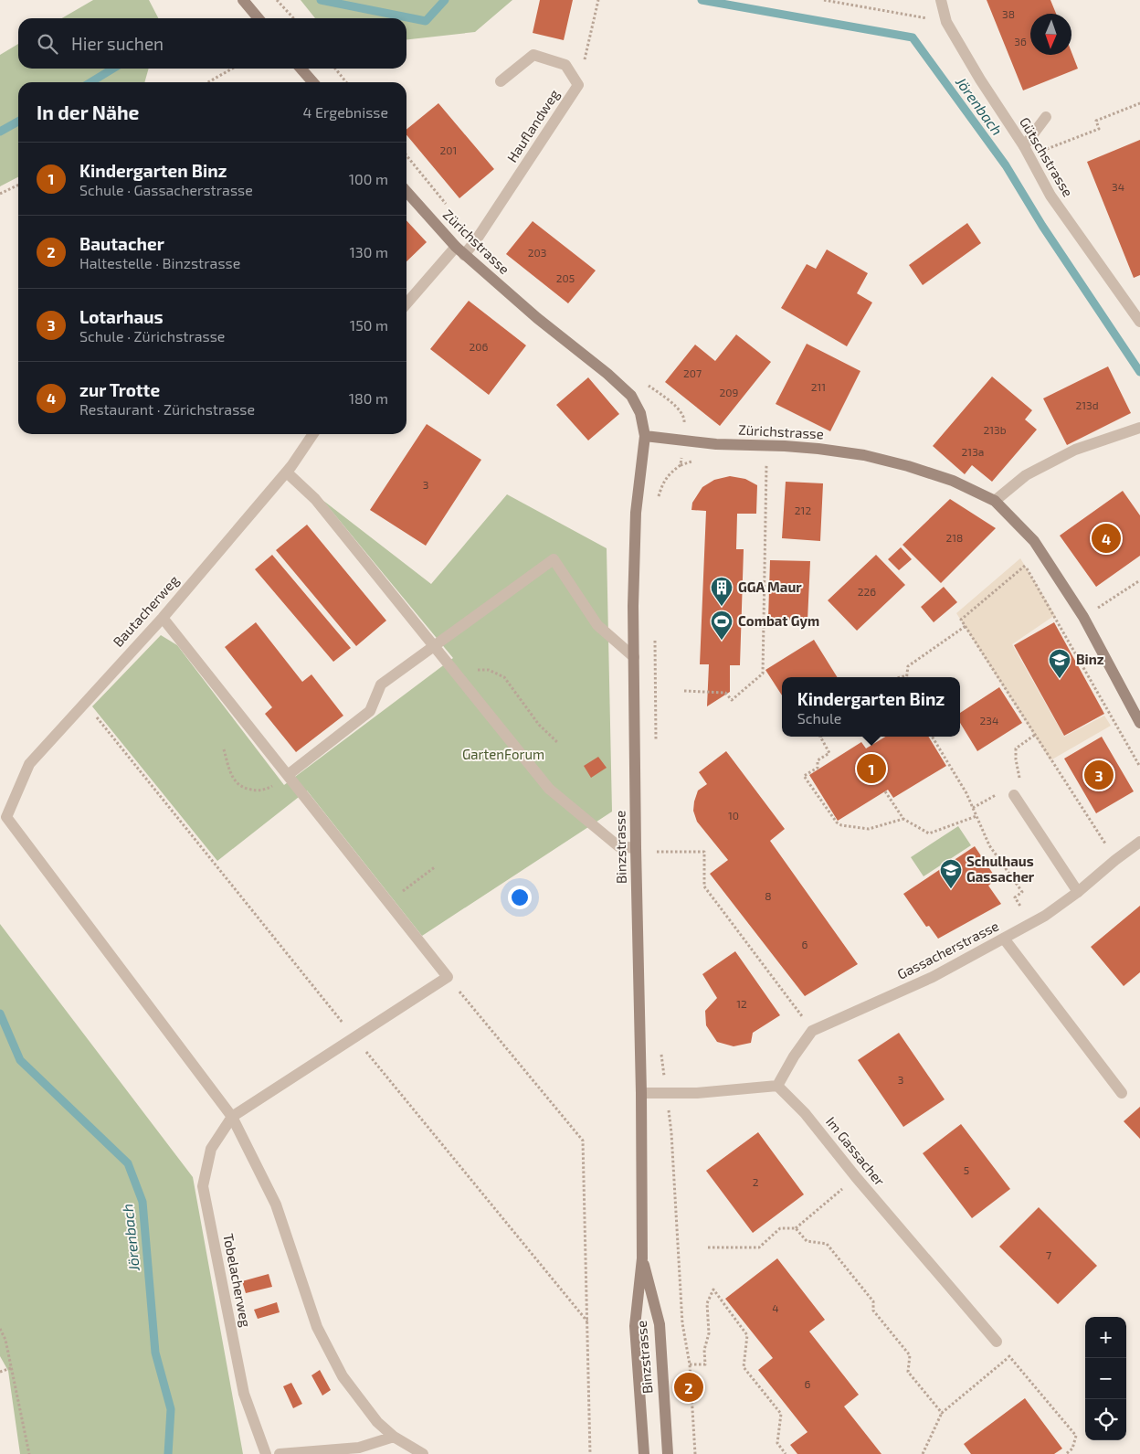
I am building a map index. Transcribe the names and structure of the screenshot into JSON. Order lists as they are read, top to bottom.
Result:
{
  "streets": {
    "main road": ["Zürichstrasse", "Binzstrasse"],
    "street": [
      "Hauflandweg",
      "Gütschstrasse",
      "Bautacherweg",
      "Gassacherstrasse",
      "Im Gassacher",
      "Tobelacherweg"
    ]
  },
  "crossings": [
    ["Hauflandweg", "Zürichstrasse"],
    ["Zürichstrasse", "Binzstrasse"],
    ["Bautacherweg", "Tobelacherweg"]
  ],
  "water": ["Jörenbach"],
  "parks": ["GartenForum"],
  "places": {
    "building": ["GGA Maur"],
    "sports": ["Combat Gym"],
    "school or university": ["Binz", "Schulhaus Gassacher"]
  },
  "house_numbers": [
    "38",
    "36",
    "201",
    "34",
    "203",
    "205",
    "206",
    "207",
    "211",
    "209",
    "213d",
    "213b",
    "213a",
    "3",
    "212",
    "218",
    "226",
    "234",
    "10",
    "8",
    "6",
    "12",
    "3",
    "5",
    "2",
    "7",
    "4",
    "6"
  ],
  "north": "bottom",
  "page": {
    "search": "Hier suchen",
    "heading": ["In der Nähe", "4 Ergebnisse"],
    "list": [
      {
        "mark": "1",
        "name": "Kindergarten Binz",
        "note": "Schule · Gassacherstrasse",
        "value": "100 m"
      },
      {
        "mark": "2",
        "name": "Bautacher",
        "note": "Haltestelle · Binzstrasse",
        "value": "130 m"
      },
      {
        "mark": "3",
        "name": "Lotarhaus",
        "note": "Schule · Zürichstrasse",
        "value": "150 m"
      },
      {
        "mark": "4",
        "name": "zur Trotte",
        "note": "Restaurant · Zürichstrasse",
        "value": "180 m"
      }
    ],
    "pins": [
      "4",
      "1",
      "3",
      "2"
    ],
    "popup": ["Kindergarten Binz", "Schule"],
    "map_buttons": ["+", "−"]
  }
}
